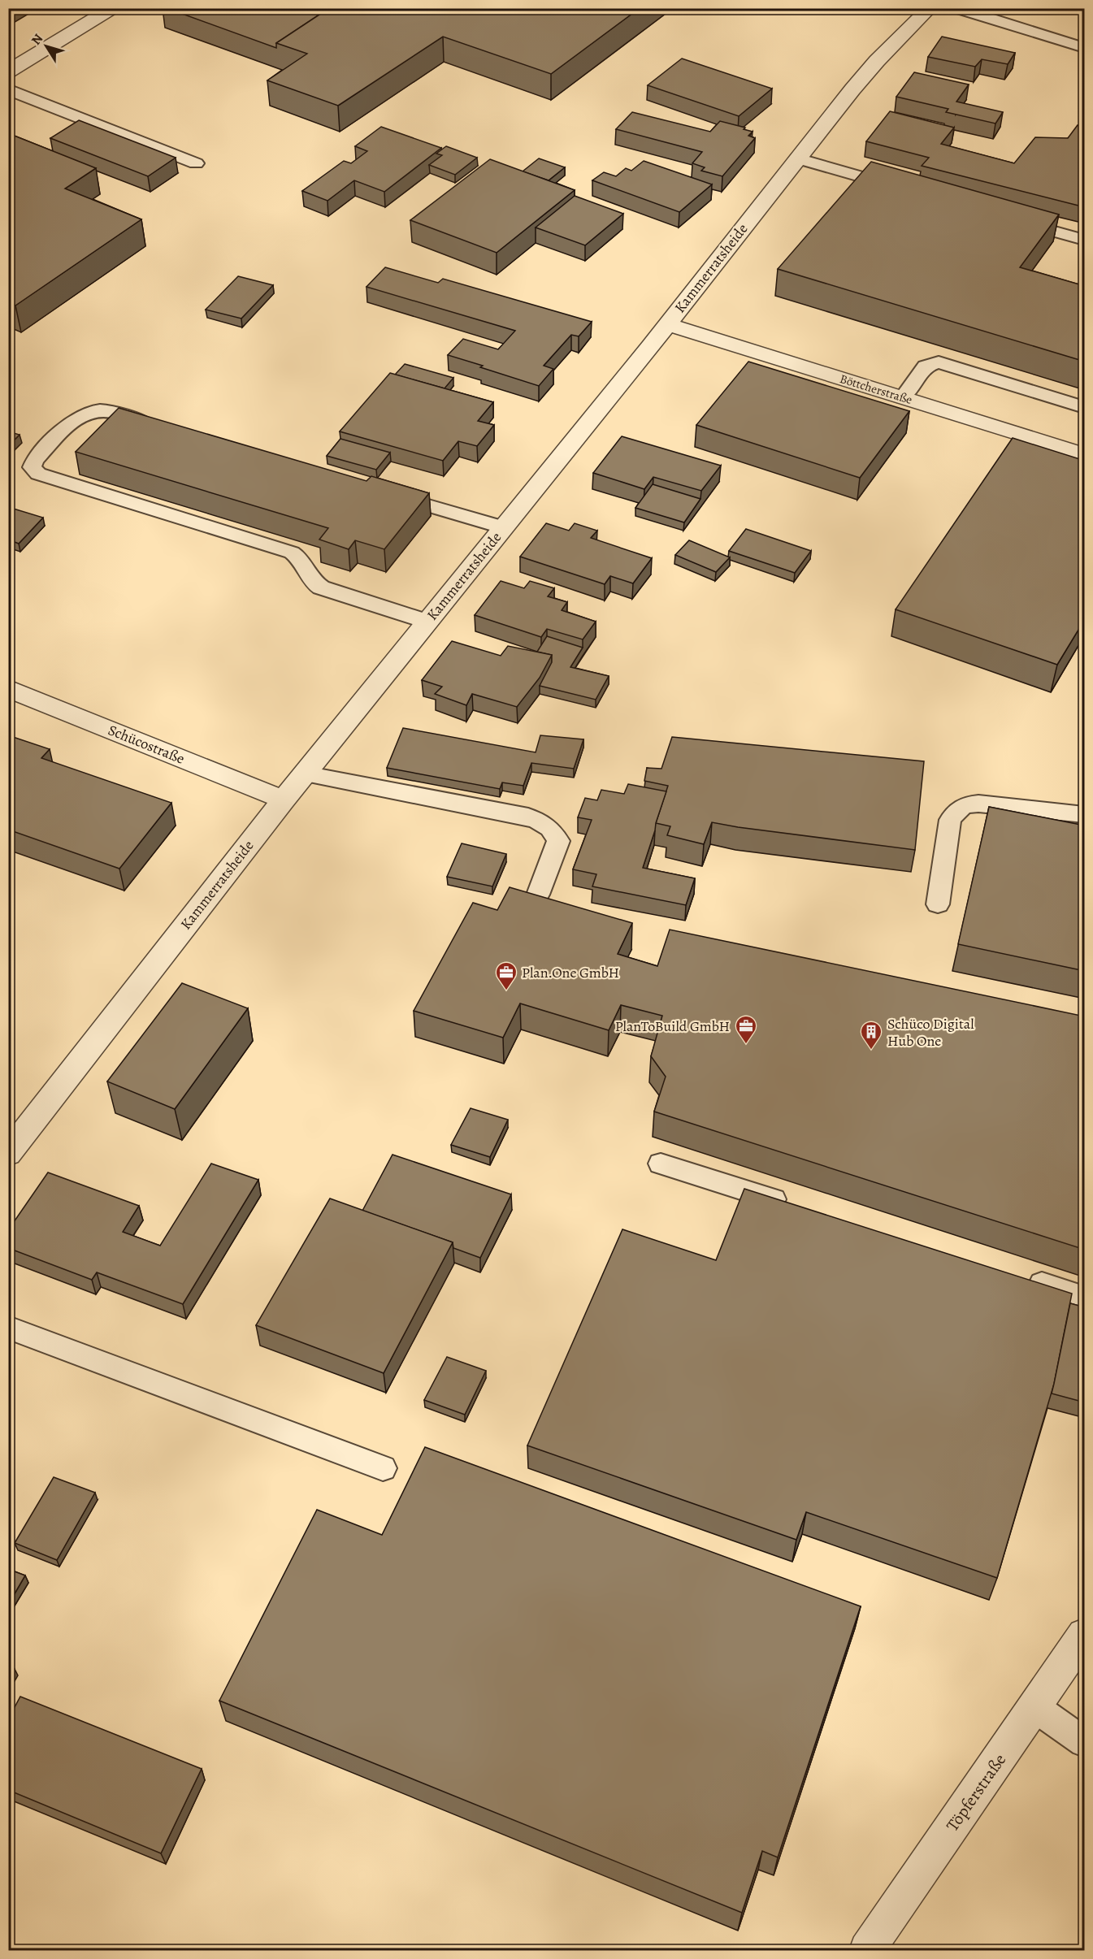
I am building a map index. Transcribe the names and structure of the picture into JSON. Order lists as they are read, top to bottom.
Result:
{
  "streets": {
    "street": [
      "Kammerratsheide",
      "Böttcherstraße",
      "Schücostraße",
      "Töpferstraße"
    ]
  },
  "crossings": [
    ["Kammerratsheide", "Böttcherstraße"],
    ["Kammerratsheide", "Schücostraße"]
  ],
  "places": {
    "office": ["Plan.One GmbH", "PlanToBuild GmbH"],
    "building": ["Schüco Digital Hub One"]
  },
  "north": "top left"
}
